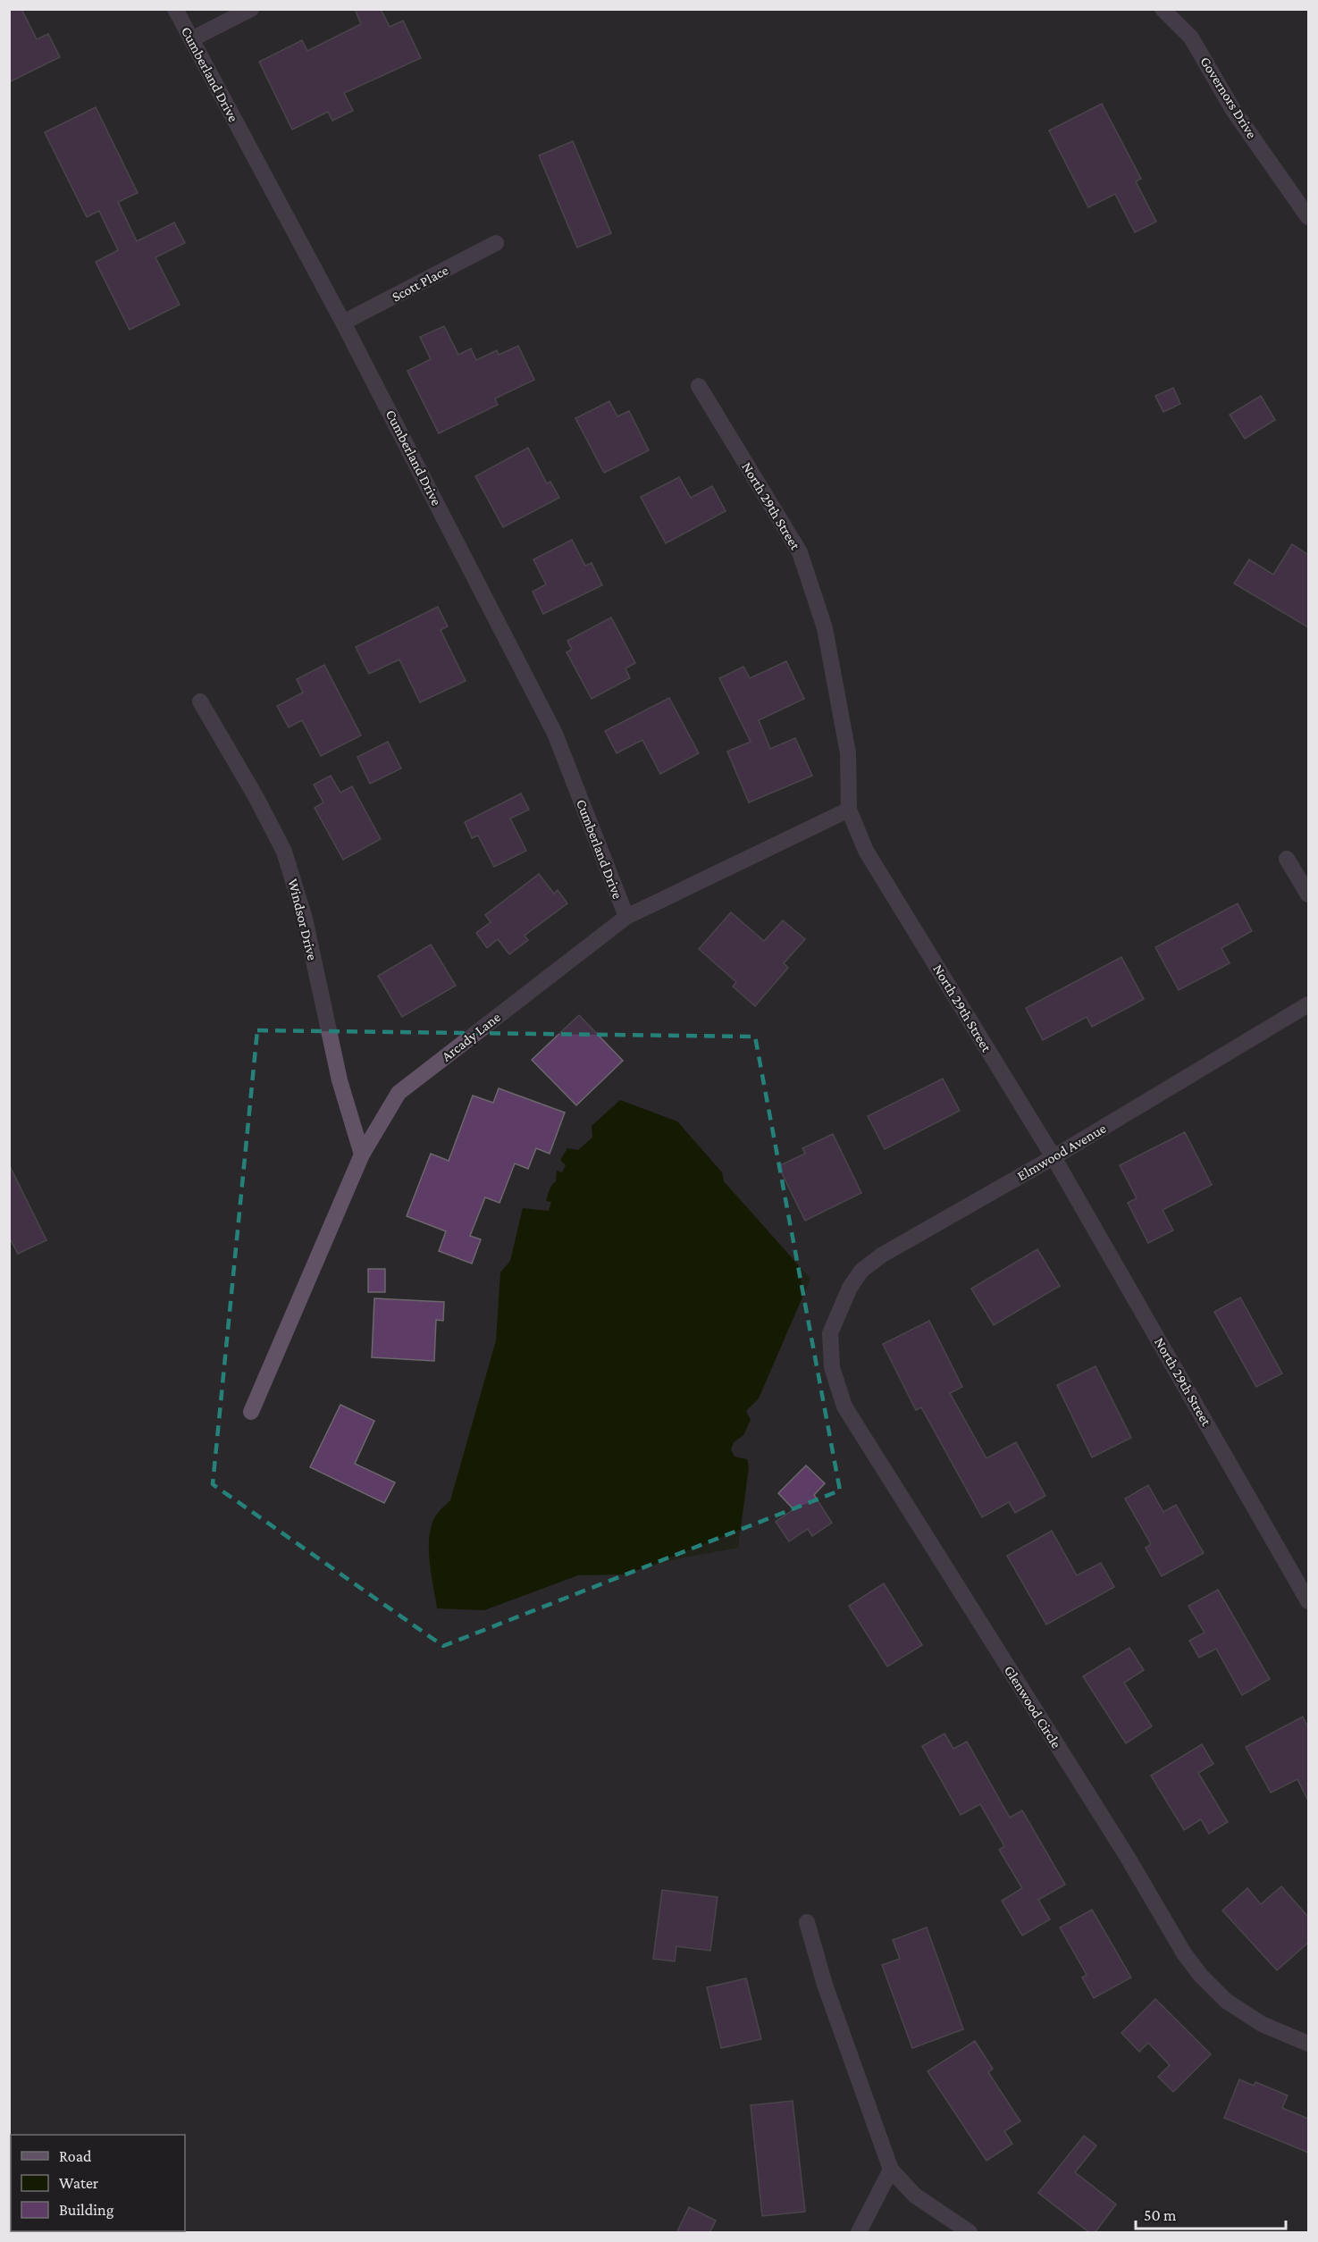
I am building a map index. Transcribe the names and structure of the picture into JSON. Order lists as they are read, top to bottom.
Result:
{
  "streets": {
    "street": [
      "Cumberland Drive",
      "Governors Drive",
      "Scott Place",
      "North 29th Street",
      "Windsor Drive",
      "Arcady Lane",
      "Elmwood Avenue",
      "Glenwood Circle"
    ]
  },
  "crossings": [
    ["Cumberland Drive", "Scott Place"],
    ["Cumberland Drive", "Arcady Lane"],
    ["North 29th Street", "Arcady Lane"],
    ["North 29th Street", "Elmwood Avenue"],
    ["Windsor Drive", "Arcady Lane"],
    ["Elmwood Avenue", "Glenwood Circle"]
  ],
  "legend": ["Road", "Water", "Building"],
  "scale_bar": "50 m"
}
